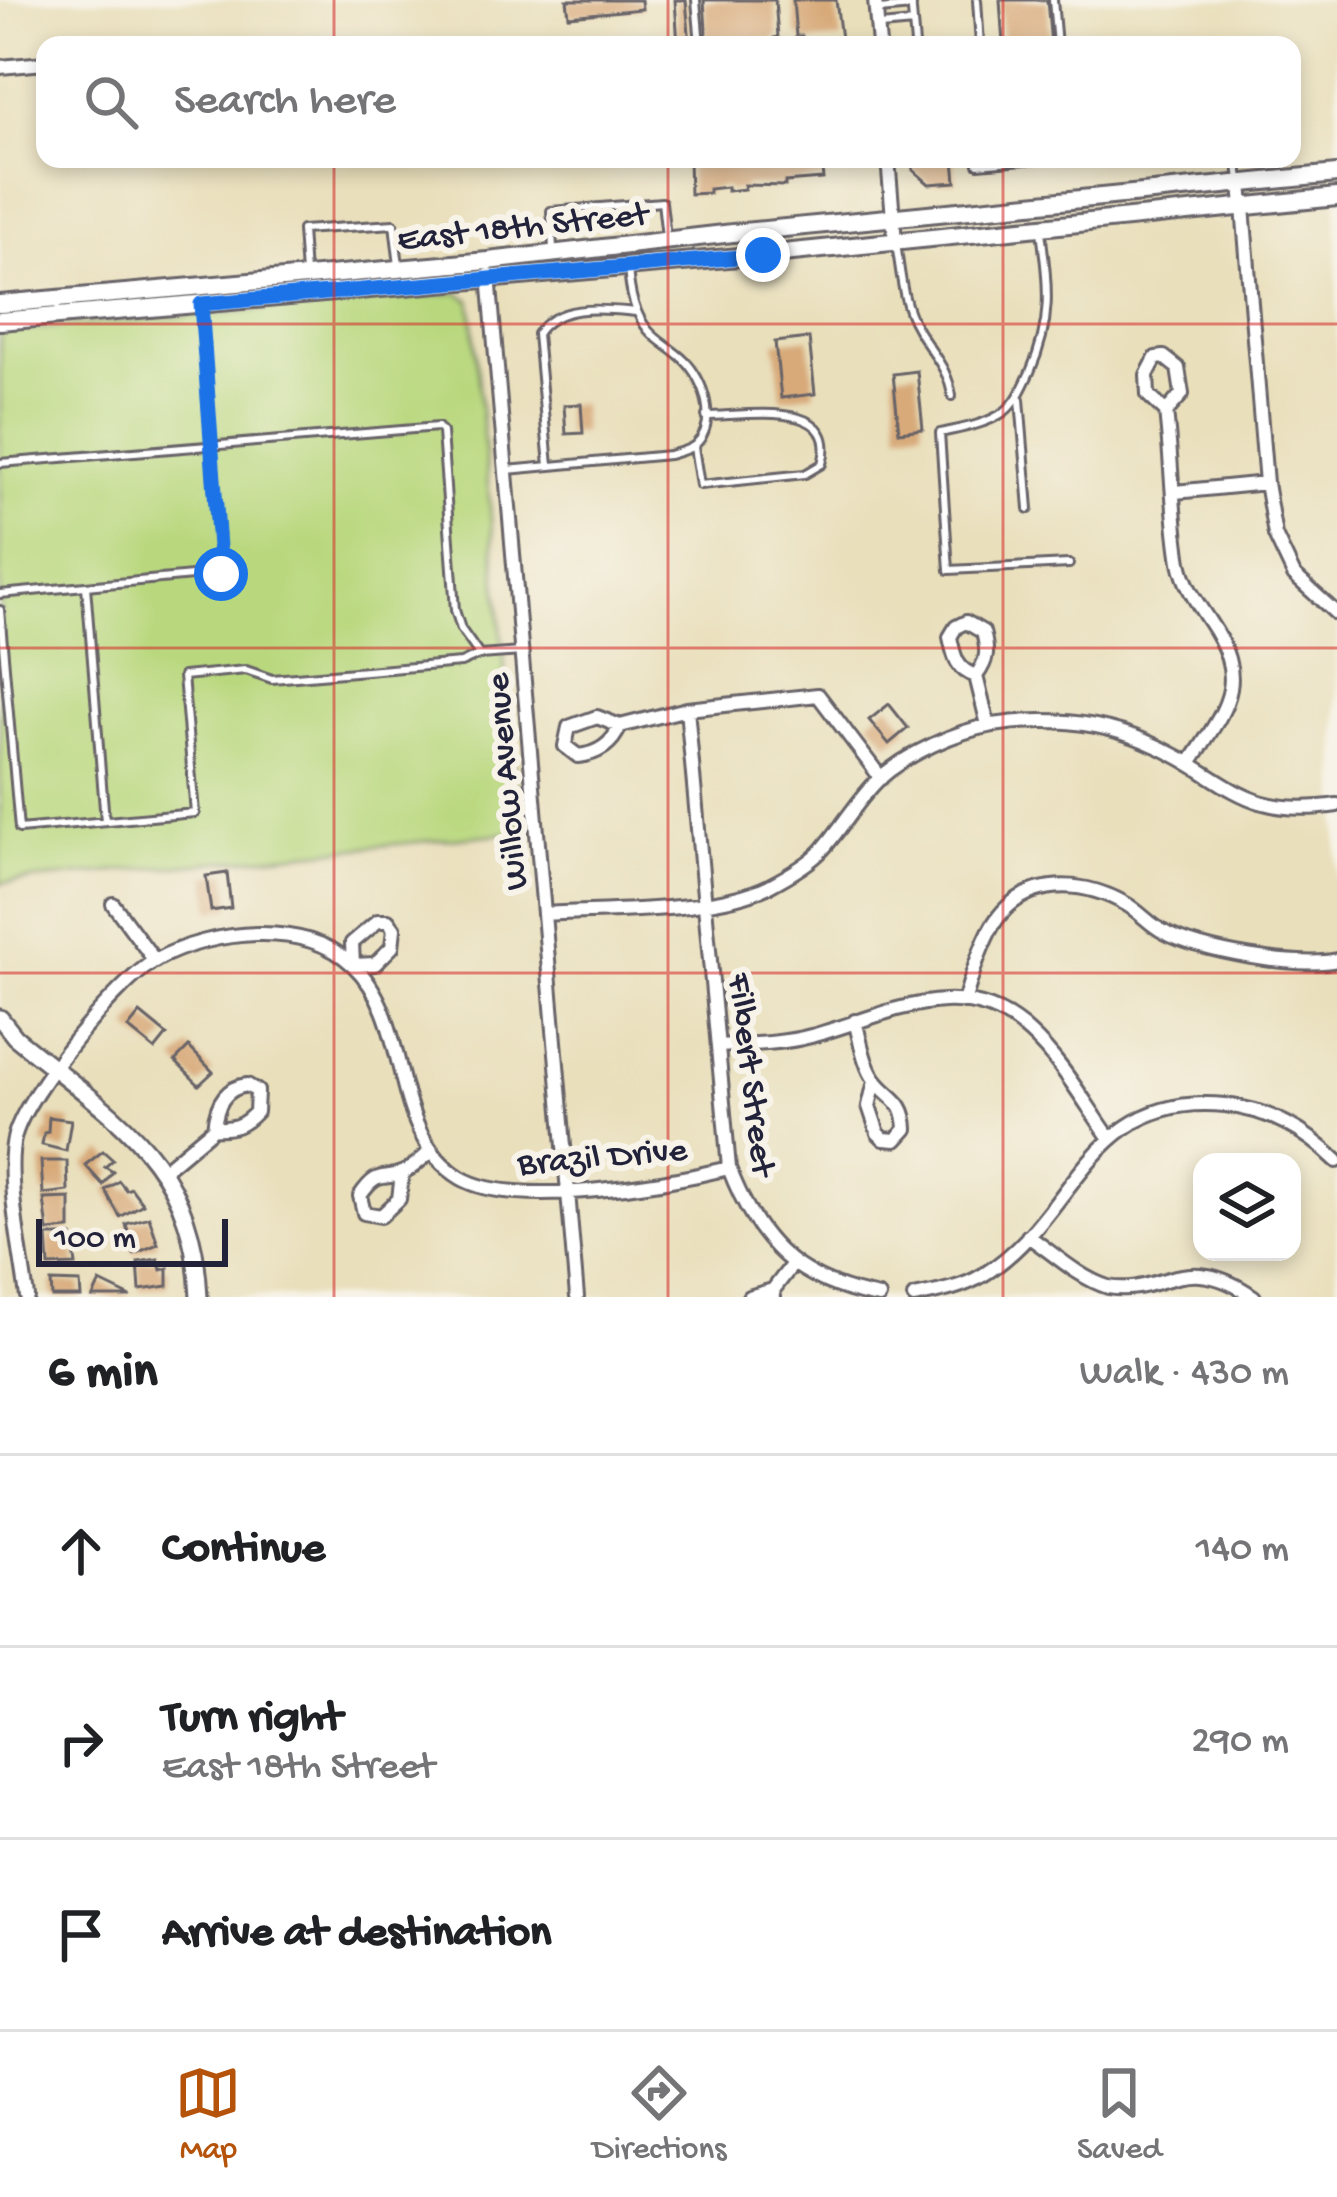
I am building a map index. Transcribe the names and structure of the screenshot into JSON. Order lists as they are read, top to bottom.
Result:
{
  "streets": {
    "main road": ["East 18th Street"],
    "street": ["Willow Avenue", "Filbert Street", "Brazil Drive"]
  },
  "crossings": [
    ["East 18th Street", "Willow Avenue"],
    ["Willow Avenue", "Brazil Drive"],
    ["Filbert Street", "Brazil Drive"]
  ],
  "scale_bar": "100 m",
  "page": {
    "search": "Search here",
    "scale": "100 m",
    "heading": ["6 min", "Walk · 430 m"],
    "list": [
      ["Continue", "140 m"],
      ["Turn right", "East 18th Street", "290 m"],
      "Arrive at destination"
    ],
    "nav": ["Map", "Directions", "Saved"]
  }
}
